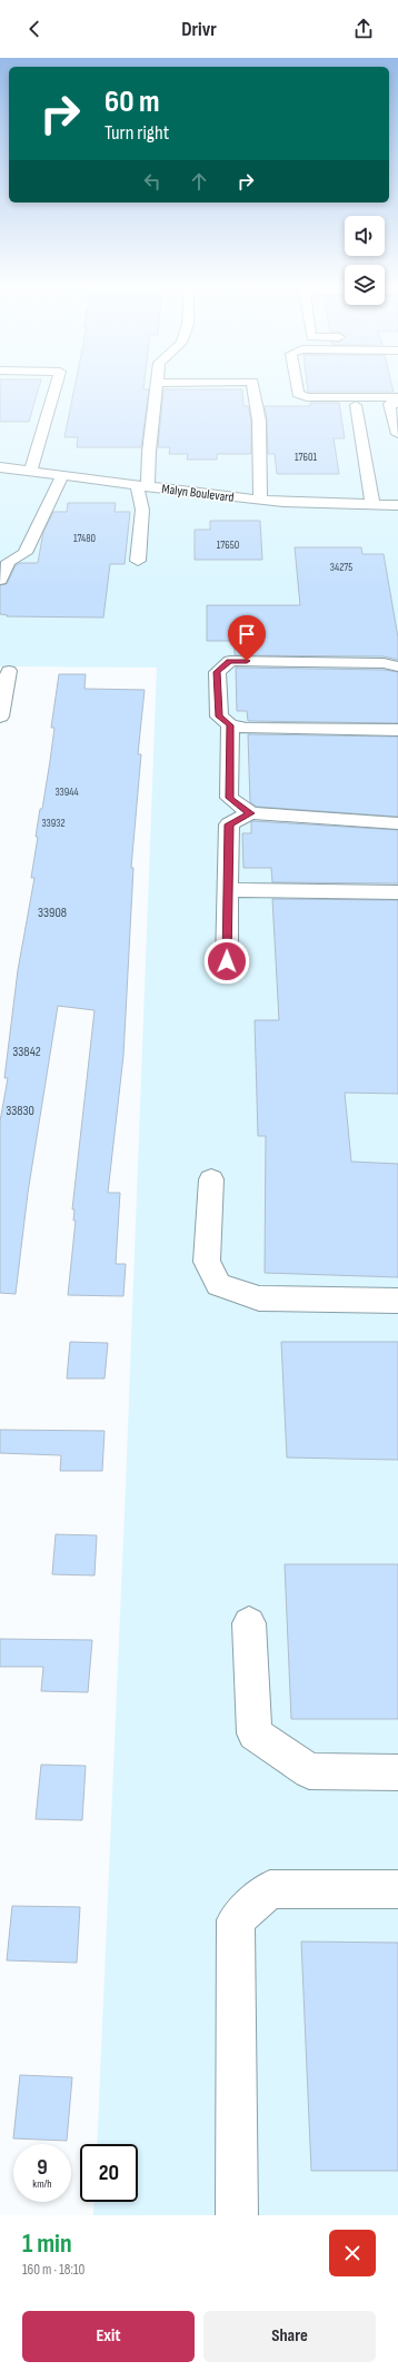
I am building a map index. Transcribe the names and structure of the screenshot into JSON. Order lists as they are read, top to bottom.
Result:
{
  "streets": {
    "street": ["Malyn Boulevard"]
  },
  "house_numbers": [
    "17601",
    "17480",
    "17650",
    "34275",
    "33944",
    "33932",
    "33908",
    "33842",
    "33830"
  ],
  "page": {
    "header": "Drivr",
    "turn": ["60 m", "Turn right"],
    "speed": "9 km/h",
    "limit": "20",
    "heading": ["1 min", "160 m · 18:10"],
    "buttons": ["Exit", "Share"]
  }
}
